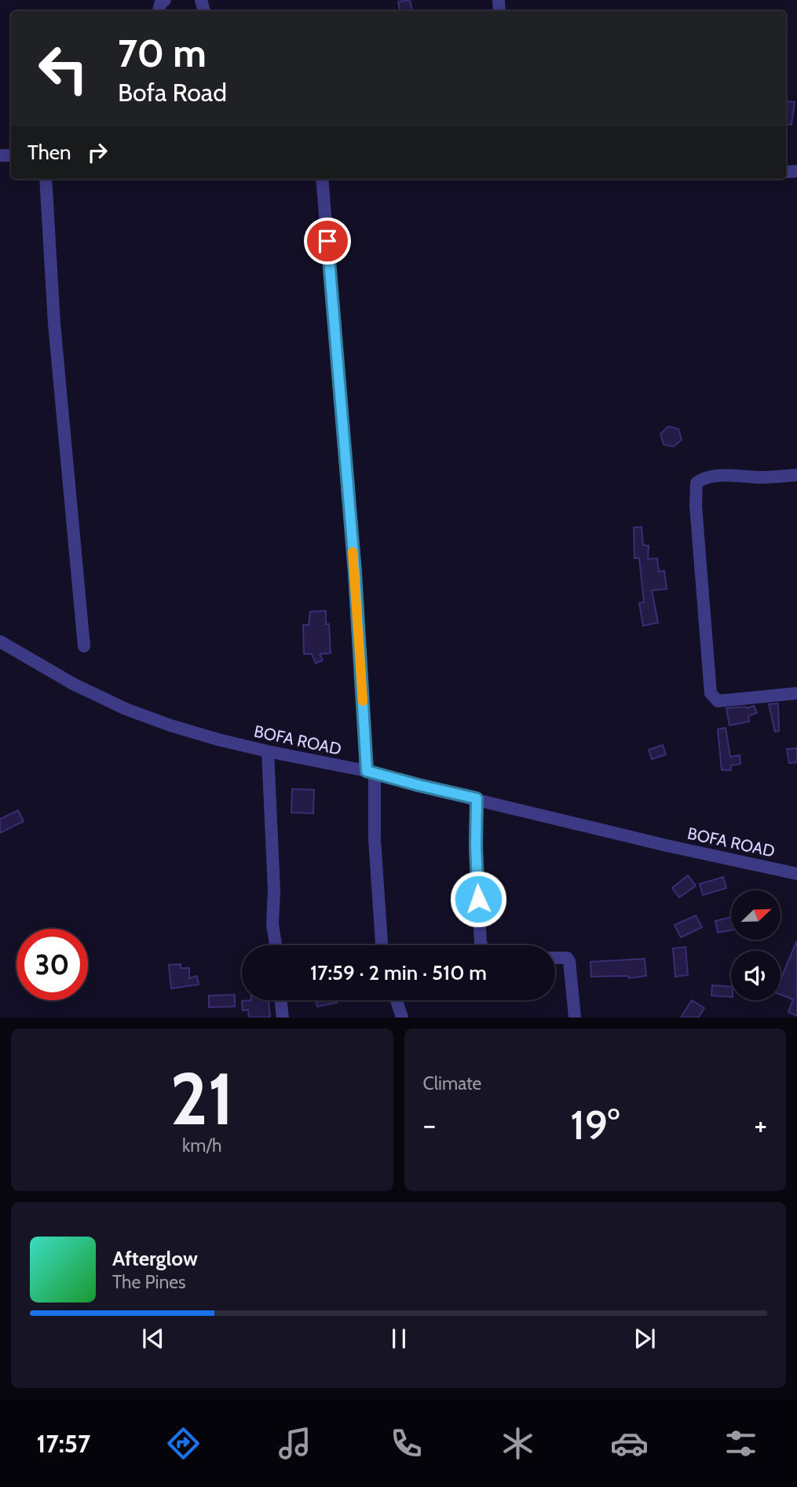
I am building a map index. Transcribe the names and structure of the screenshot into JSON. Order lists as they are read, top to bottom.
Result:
{
  "streets": {
    "street": ["BOFA ROAD"]
  },
  "north": "top right",
  "page": {
    "turn": ["70 m", "Bofa Road"],
    "then": "Then",
    "limit": "30",
    "trip": "17:59 · 2 min · 510 m",
    "tile": [
      ["21", "km/h"],
      "Climate"
    ],
    "heat": ["−", "19°", "+"],
    "song": ["Afterglow", "The Pines"],
    "tabs": "17:57"
  }
}
